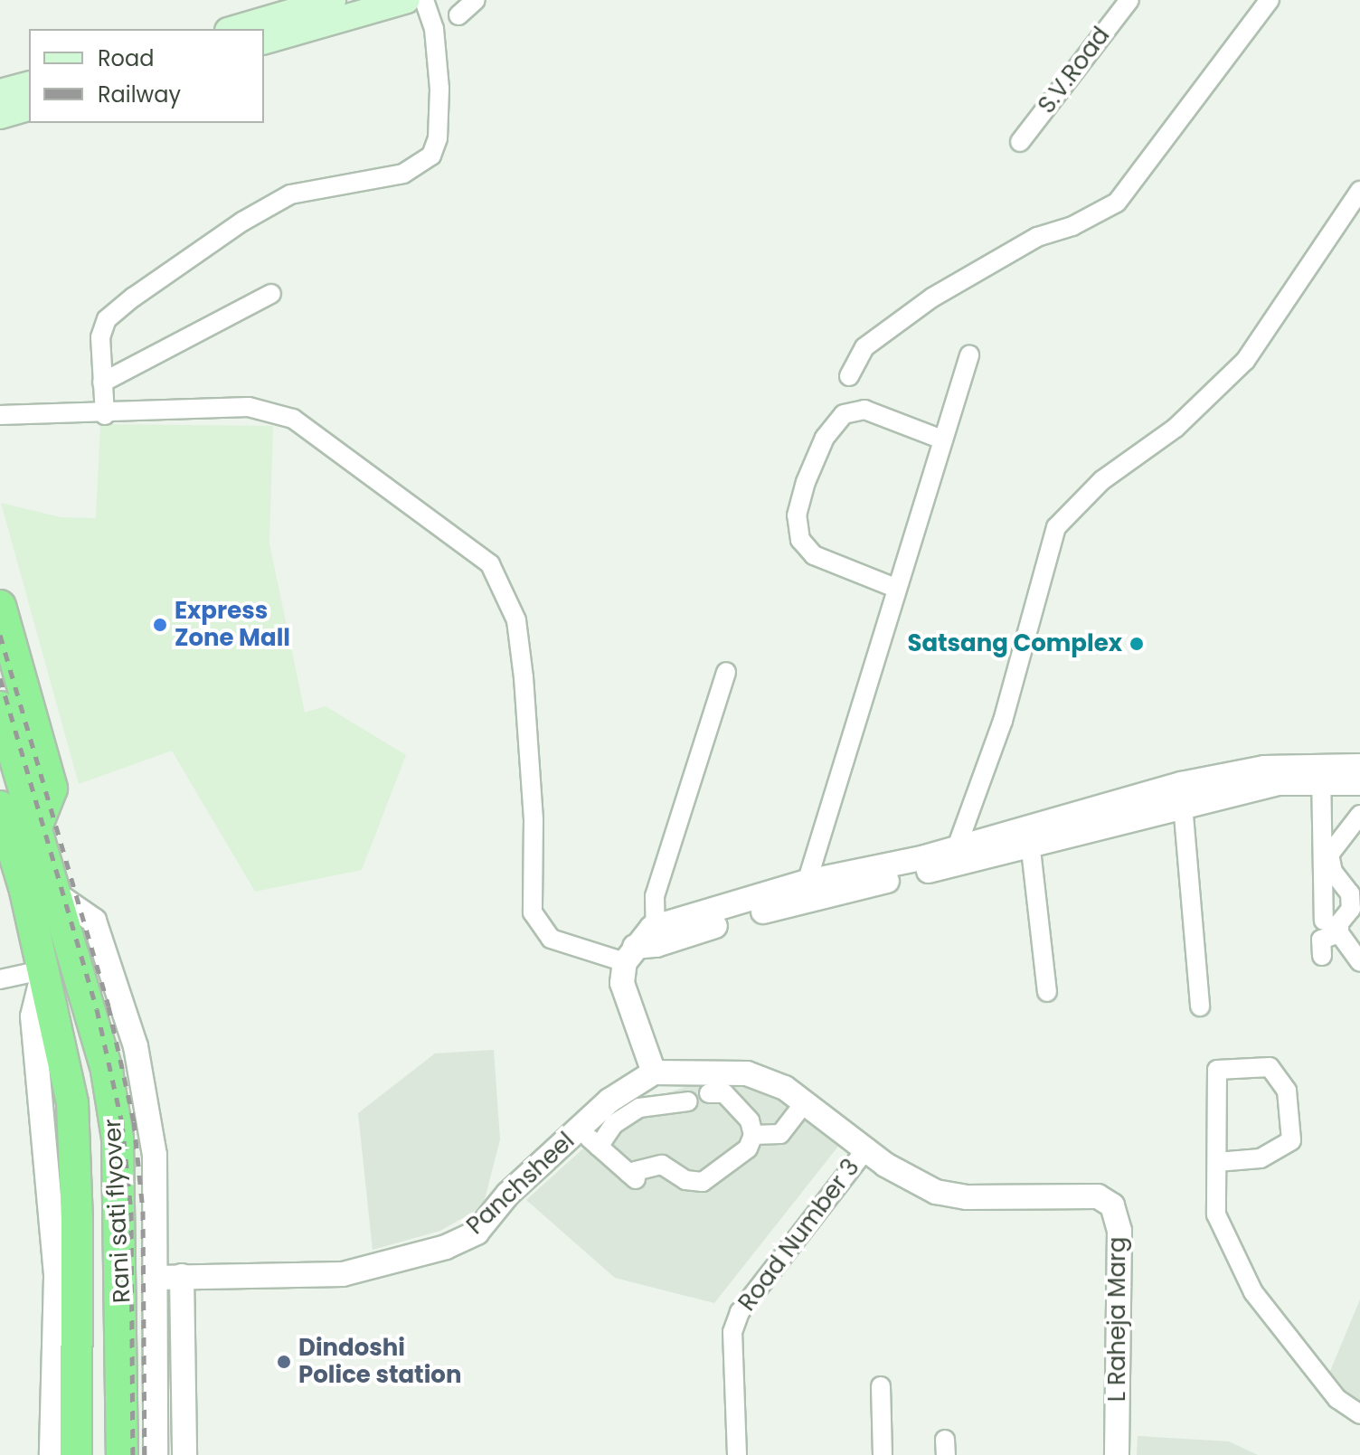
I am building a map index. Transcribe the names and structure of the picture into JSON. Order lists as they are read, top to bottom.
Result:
{
  "streets": {
    "highway": ["Rani sati flyover"],
    "street": [
      "S.V.Road",
      "Panchsheel",
      "Road Number 3",
      "L Raheja Marg"
    ]
  },
  "crossings": [
    ["Panchsheel", "L Raheja Marg"],
    ["Road Number 3", "L Raheja Marg"]
  ],
  "places": ["Express Zone Mall", "Satsang Complex", "Dindoshi Police station"],
  "legend": ["Road", "Railway"]
}
